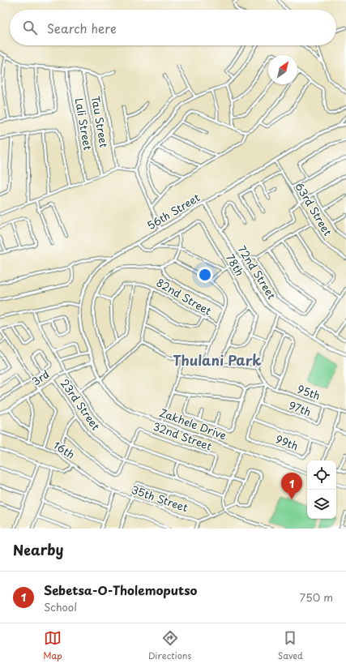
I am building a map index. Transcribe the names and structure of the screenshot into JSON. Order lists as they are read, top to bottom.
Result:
{
  "streets": {
    "street": [
      "Tau Street",
      "Lali Street",
      "63rd Street",
      "56th Street",
      "78th",
      "72nd Street",
      "82nd Street",
      "3rd",
      "95th",
      "23rd Street",
      "97th",
      "Zakhele Drive",
      "32nd Street",
      "99th",
      "16th",
      "35th Street"
    ]
  },
  "crossings": [
    ["63rd Street", "56th Street"],
    ["56th Street", "72nd Street"],
    ["56th Street", "3rd"],
    ["56th Street", "Zakhele Drive"],
    ["3rd", "23rd Street"],
    ["3rd", "Zakhele Drive"],
    ["95th", "97th"],
    ["23rd Street", "32nd Street"],
    ["16th", "35th Street"]
  ],
  "districts": ["Thulani Park"],
  "north": "top right",
  "page": {
    "search": "Search here",
    "pins": "1",
    "heading": "Nearby",
    "list": [
      {
        "mark": "1",
        "name": "Sebetsa-O-Tholemoputso",
        "note": "School",
        "value": "750 m"
      }
    ],
    "nav": ["Map", "Directions", "Saved"]
  }
}
